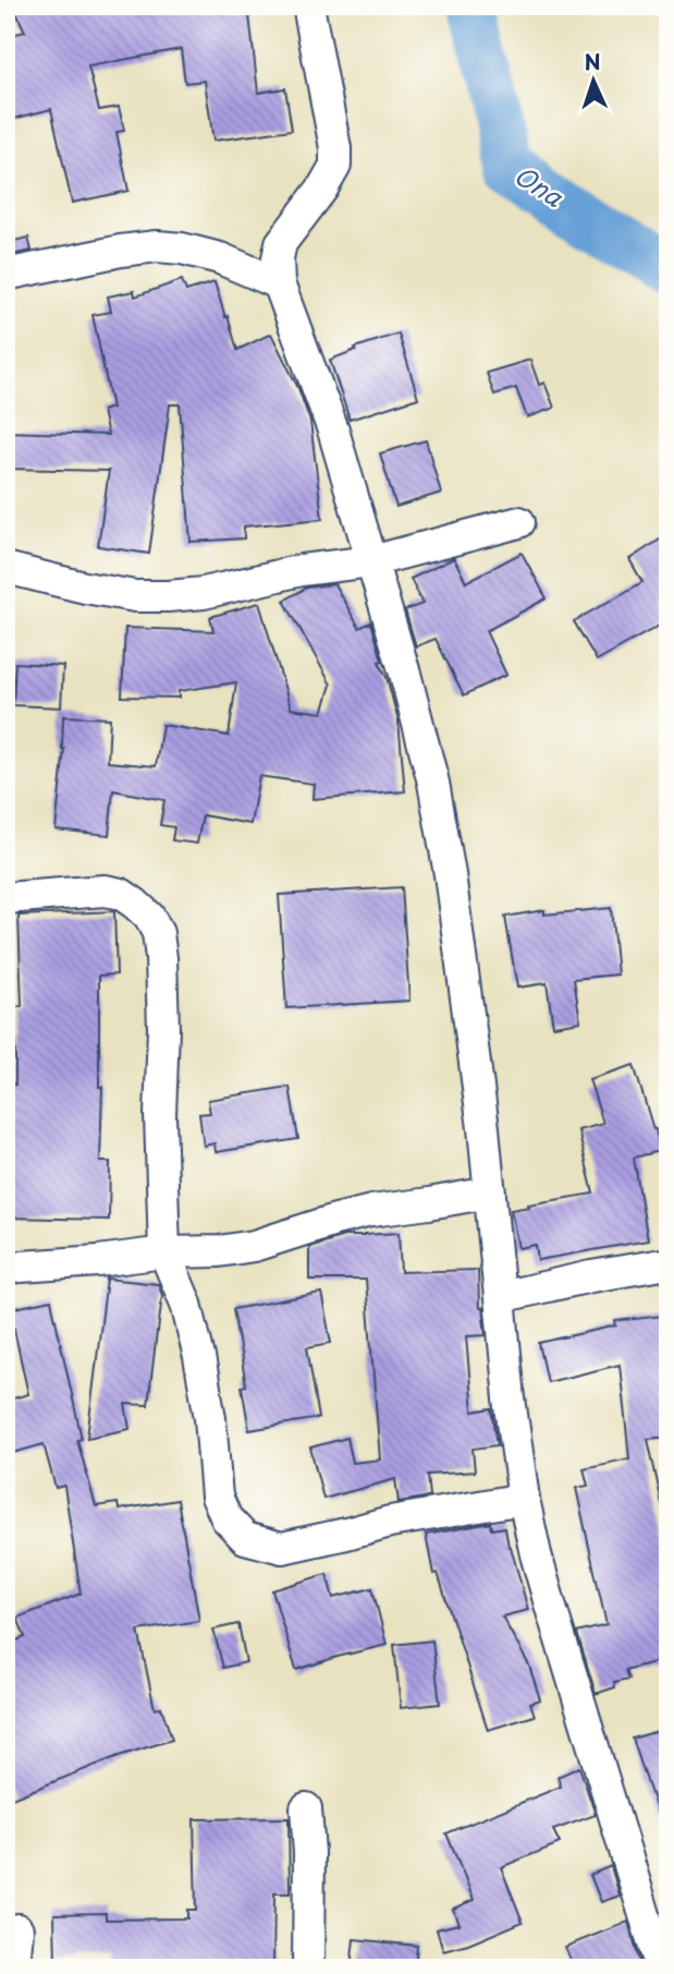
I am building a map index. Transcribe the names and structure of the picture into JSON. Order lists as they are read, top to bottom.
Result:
{
  "water": ["Ona"],
  "north": "top"
}
